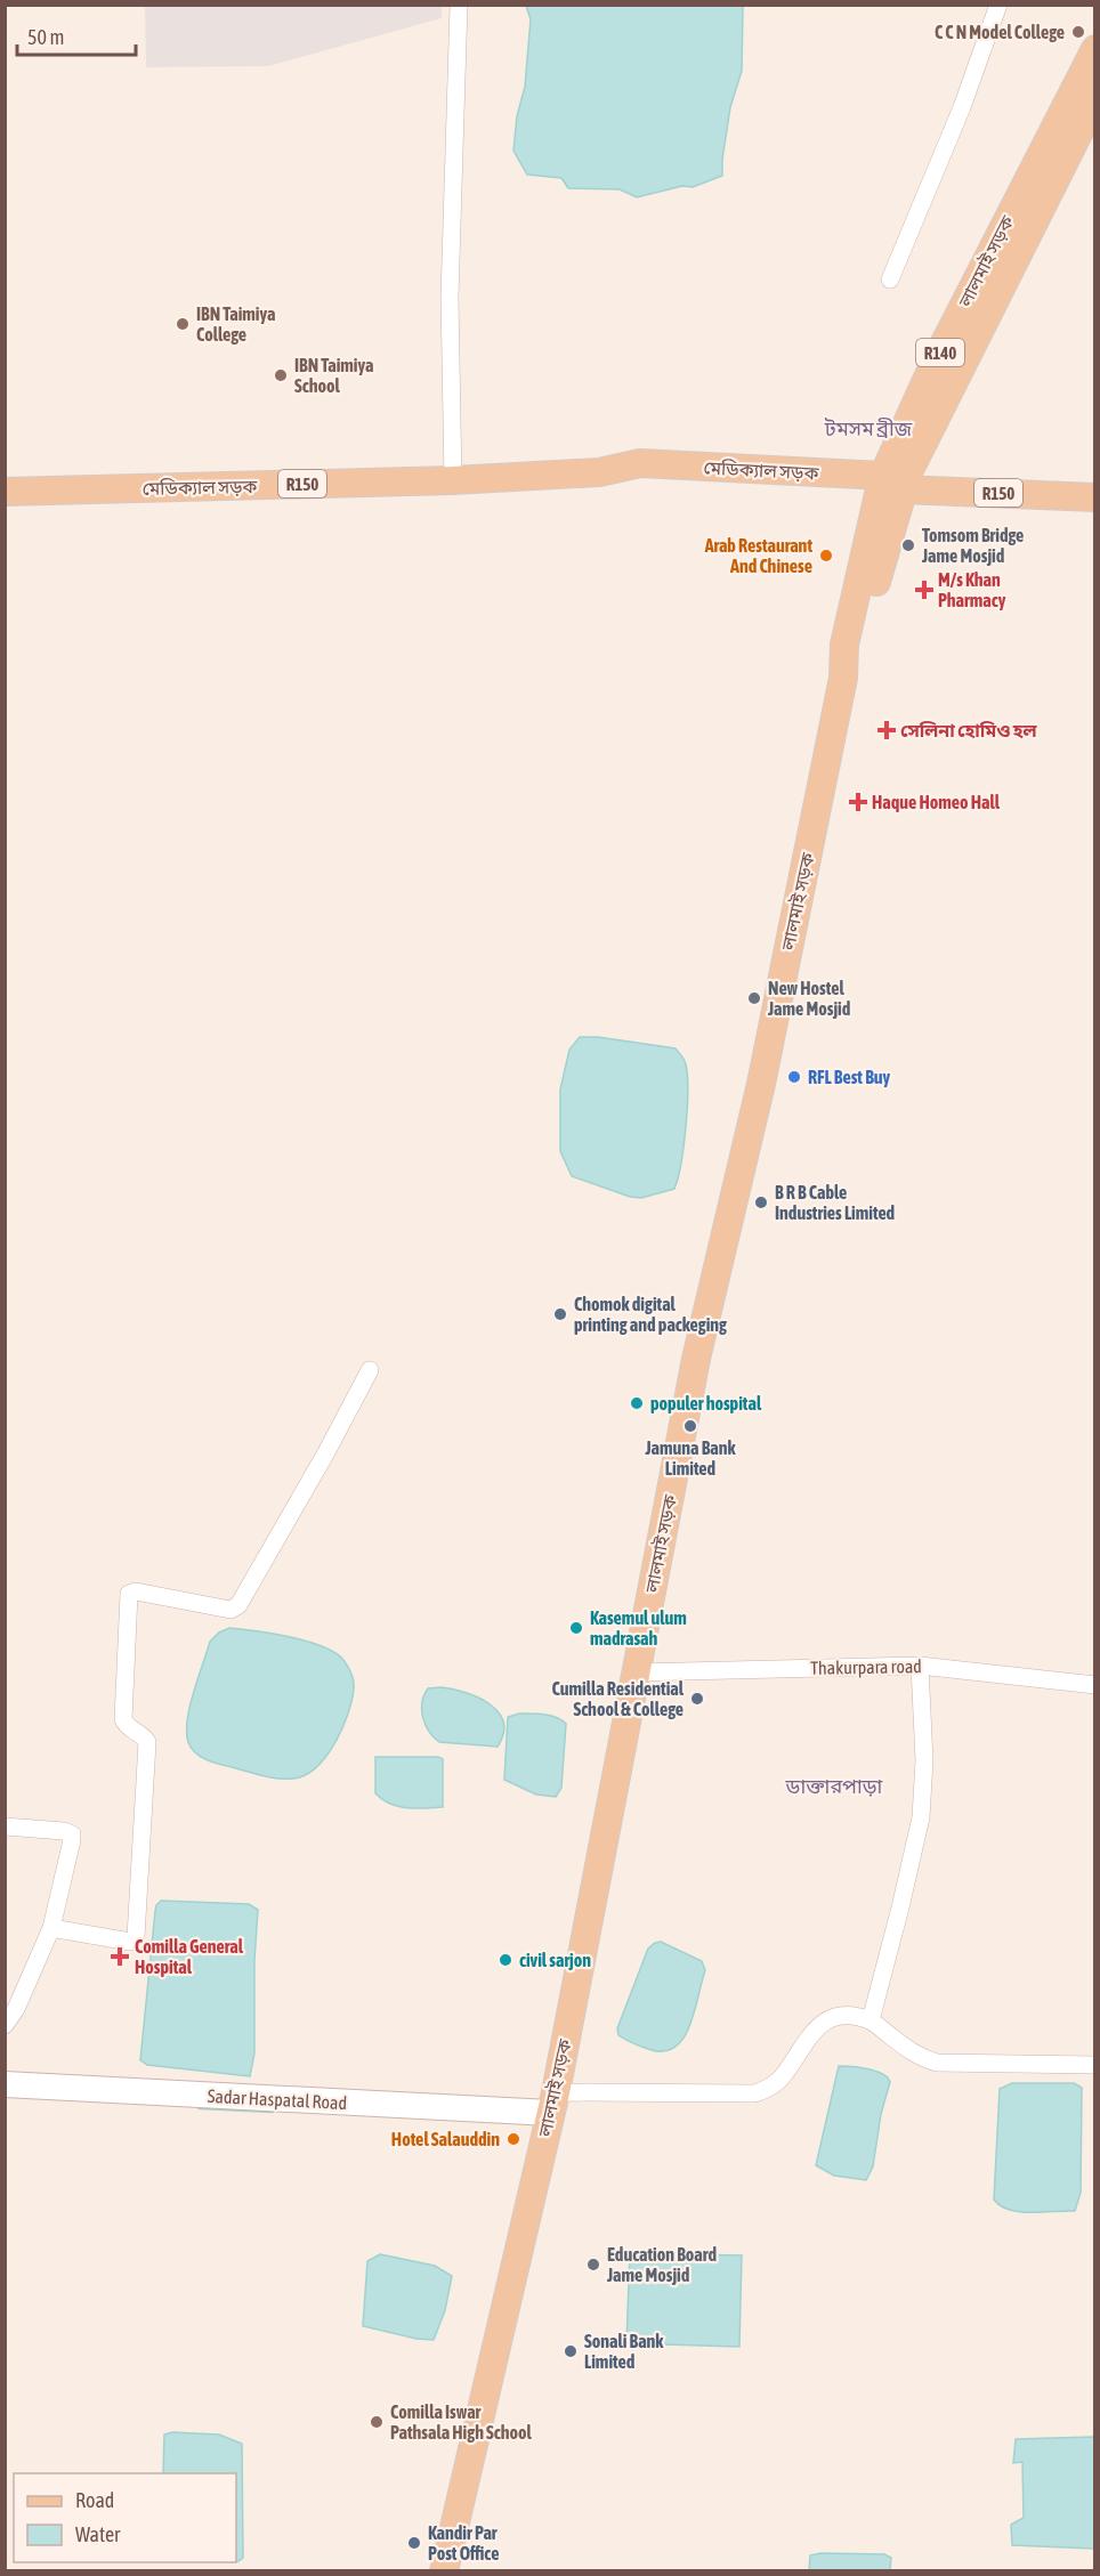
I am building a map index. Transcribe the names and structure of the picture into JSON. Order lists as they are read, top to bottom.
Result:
{
  "streets": {
    "main road": [
      "লালমাই সড়ক",
      "R140",
      "মেডিক্যাল সড়ক",
      "R150"
    ],
    "street": ["Thakurpara road", "Sadar Haspatal Road"]
  },
  "crossings": [
    ["লালমাই সড়ক", "মেডিক্যাল সড়ক"],
    ["লালমাই সড়ক", "R150"],
    ["লালমাই সড়ক", "Thakurpara road"],
    ["লালমাই সড়ক", "Sadar Haspatal Road"],
    ["মেডিক্যাল সড়ক", "R150"]
  ],
  "districts": ["টমসম ব্রীজ", "ডাক্তারপাড়া"],
  "places": {
    "other": [
      "C C N Model College",
      "IBN Taimiya College",
      "IBN Taimiya School",
      "Tomsom Bridge Jame Mosjid",
      "Arab Restaurant And Chinese",
      "New Hostel Jame Mosjid",
      "RFL Best Buy",
      "B R B Cable Industries Limited",
      "Chomok digital printing and packeging",
      "populer hospital",
      "Jamuna Bank Limited",
      "Kasemul ulum madrasah",
      "Cumilla Residential School & College",
      "civil sarjon",
      "Hotel Salauddin",
      "Education Board Jame Mosjid",
      "Sonali Bank Limited",
      "Comilla Iswar Pathsala High School",
      "Kandir Par Post Office"
    ],
    "health": [
      "M/s Khan Pharmacy",
      "সেলিনা হোমিও হল",
      "Haque Homeo Hall",
      "Comilla General Hospital"
    ]
  },
  "legend": ["Road", "Water"],
  "scale_bar": "50 m"
}
